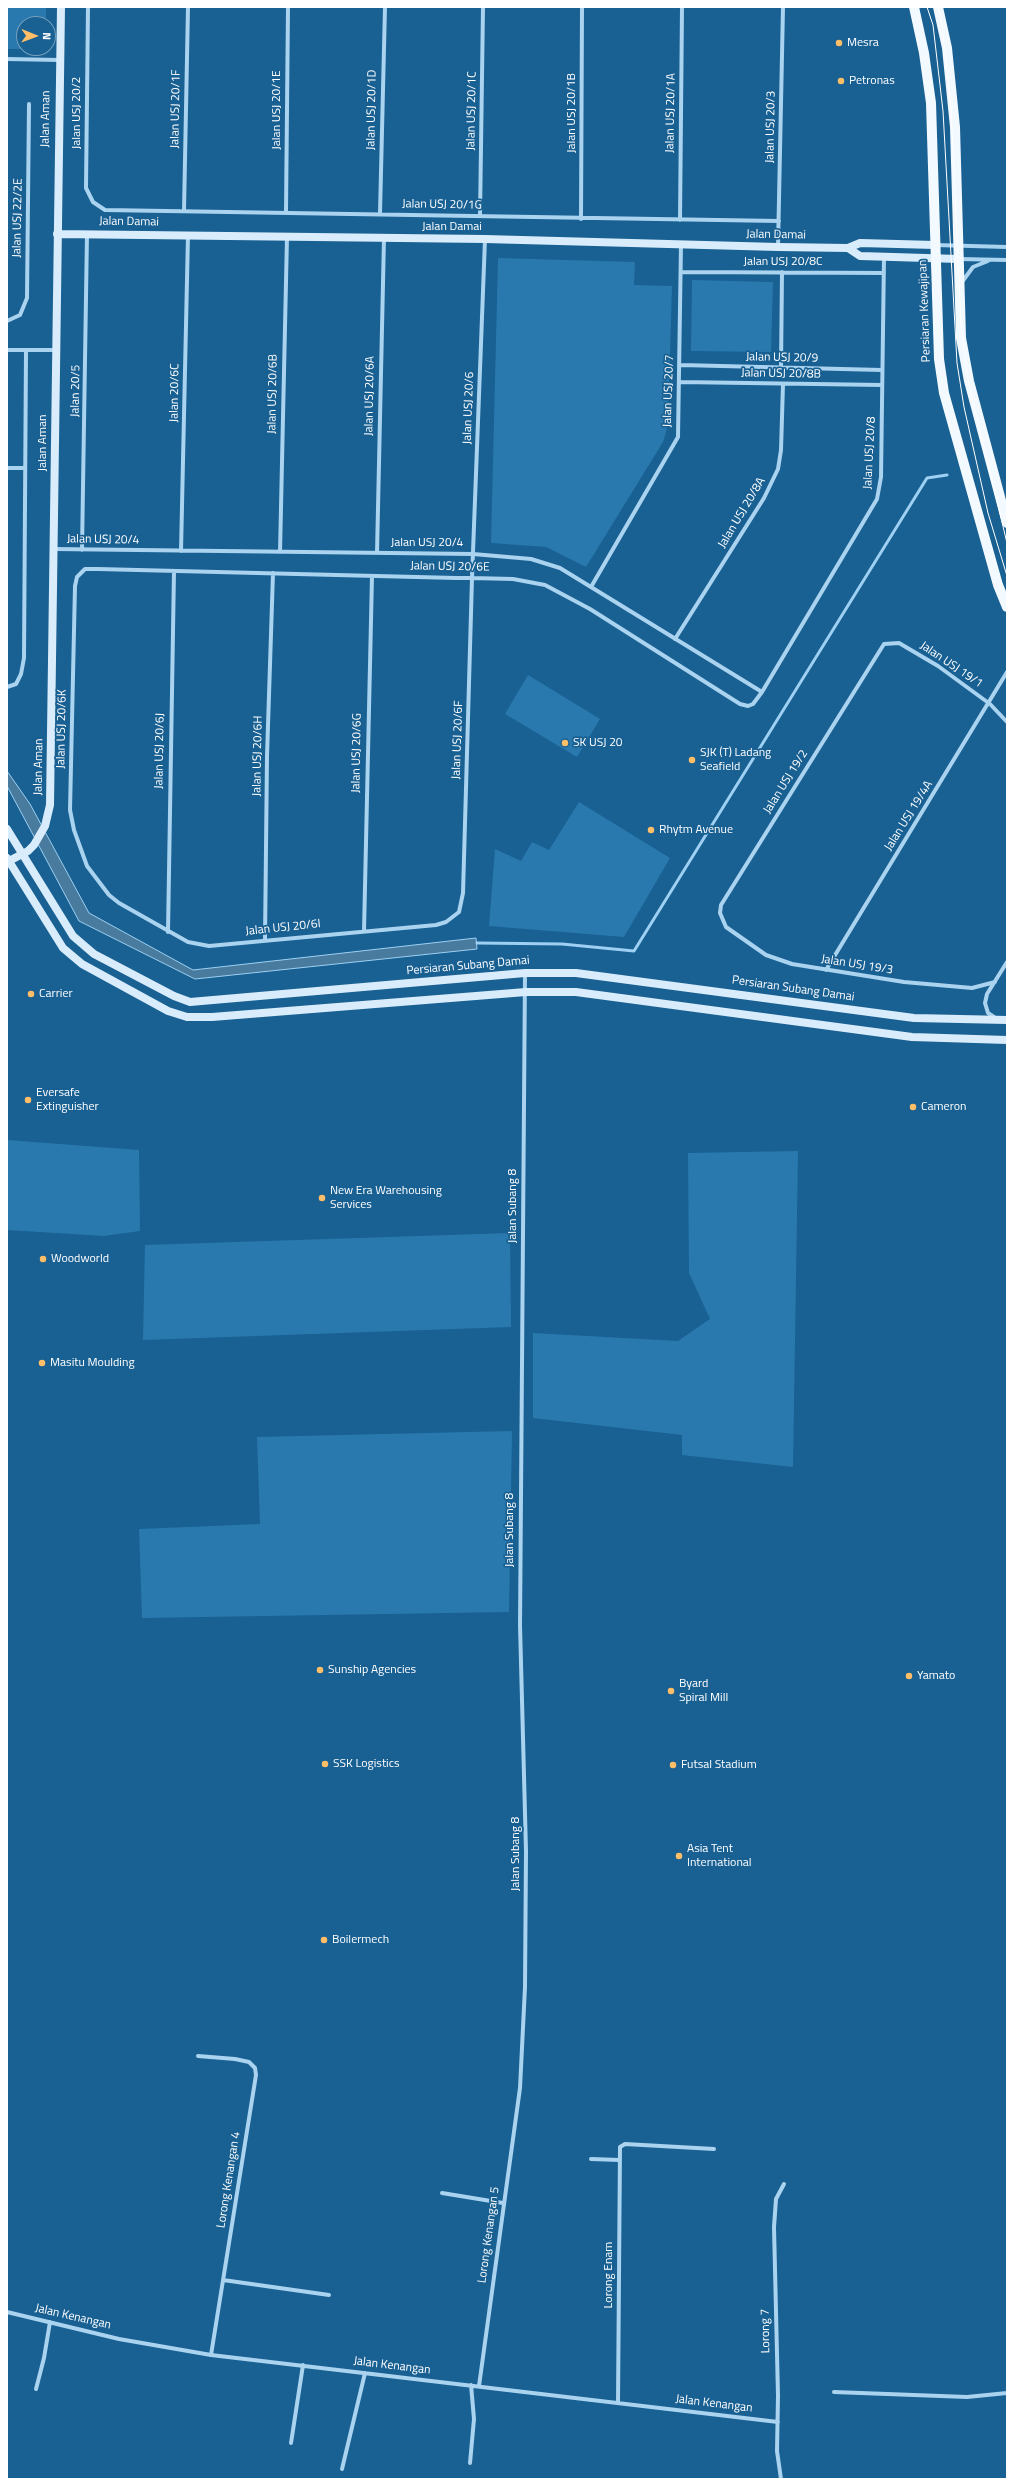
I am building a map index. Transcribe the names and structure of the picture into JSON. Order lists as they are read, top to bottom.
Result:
{
  "streets": {
    "main road": ["Persiaran Kewajipan"],
    "street": [
      "Jalan USJ 20/1F",
      "Jalan USJ 20/1E",
      "Jalan USJ 20/1D",
      "Jalan USJ 20/1C",
      "Jalan USJ 20/2",
      "Jalan USJ 20/1B",
      "Jalan USJ 20/1A",
      "Jalan Aman",
      "Jalan USJ 20/3",
      "Jalan USJ 20/1G",
      "Jalan USJ 22/2E",
      "Jalan Damai",
      "Jalan USJ 20/8C",
      "Jalan USJ 20/9",
      "Jalan USJ 20/8B",
      "Jalan 20/5",
      "Jalan USJ 20/7",
      "Jalan 20/6C",
      "Jalan USJ 20/6B",
      "Jalan USJ 20/6A",
      "Jalan USJ 20/6",
      "Jalan USJ 20/8",
      "Jalan USJ 20/8A",
      "Jalan USJ 20/4",
      "Jalan USJ 20/6E",
      "Jalan USJ 19/1",
      "Jalan USJ 20/6K",
      "Jalan USJ 20/6F",
      "Jalan USJ 20/6J",
      "Jalan USJ 20/6G",
      "Jalan USJ 20/6H",
      "Jalan USJ 19/2",
      "Jalan USJ 19/4A",
      "Jalan USJ 20/6I",
      "Jalan USJ 19/3",
      "Persiaran Subang Damai",
      "Jalan Subang 8",
      "Lorong Kenangan 4",
      "Lorong Kenangan 5",
      "Lorong Enam",
      "Jalan Kenangan",
      "Lorong 7"
    ]
  },
  "crossings": [
    ["Jalan USJ 20/1F", "Jalan USJ 20/1G"],
    ["Jalan USJ 20/1E", "Jalan USJ 20/1G"],
    ["Jalan USJ 20/1D", "Jalan USJ 20/1G"],
    ["Jalan USJ 20/1C", "Jalan USJ 20/1G"],
    ["Jalan USJ 20/2", "Jalan USJ 20/1G"],
    ["Jalan USJ 20/1B", "Jalan USJ 20/1G"],
    ["Jalan USJ 20/1A", "Jalan USJ 20/1G"],
    ["Jalan Aman", "Jalan Damai"],
    ["Jalan Aman", "Jalan USJ 20/4"],
    ["Jalan Aman", "Persiaran Subang Damai"],
    ["Jalan USJ 20/3", "Jalan USJ 20/1G"],
    ["Jalan USJ 20/3", "Jalan Damai"],
    ["Jalan Damai", "Persiaran Kewajipan"],
    ["Jalan Damai", "Jalan 20/5"],
    ["Jalan Damai", "Jalan USJ 20/7"],
    ["Jalan Damai", "Jalan 20/6C"],
    ["Jalan Damai", "Jalan USJ 20/6B"],
    ["Jalan Damai", "Jalan USJ 20/6A"],
    ["Jalan Damai", "Jalan USJ 20/6"],
    ["Jalan Damai", "Jalan USJ 20/8"],
    ["Jalan USJ 20/8C", "Jalan USJ 20/7"],
    ["Jalan USJ 20/8C", "Jalan USJ 20/8"],
    ["Jalan USJ 20/9", "Jalan USJ 20/7"],
    ["Jalan USJ 20/9", "Jalan USJ 20/8"],
    ["Jalan USJ 20/8B", "Jalan USJ 20/7"],
    ["Jalan USJ 20/8B", "Jalan USJ 20/8"],
    ["Jalan USJ 20/8B", "Jalan USJ 20/8A"],
    ["Jalan 20/5", "Jalan USJ 20/4"],
    ["Jalan USJ 20/7", "Jalan USJ 20/4"],
    ["Jalan 20/6C", "Jalan USJ 20/4"],
    ["Jalan USJ 20/6B", "Jalan USJ 20/4"],
    ["Jalan USJ 20/6A", "Jalan USJ 20/4"],
    ["Jalan USJ 20/6", "Jalan USJ 20/4"],
    ["Jalan USJ 20/6", "Jalan USJ 20/6E"],
    ["Jalan USJ 20/6", "Jalan USJ 20/6F"],
    ["Jalan USJ 20/8", "Jalan USJ 20/4"],
    ["Jalan USJ 20/8", "Jalan USJ 20/6E"],
    ["Jalan USJ 20/8A", "Jalan USJ 20/4"],
    ["Jalan USJ 20/4", "Jalan USJ 20/6E"],
    ["Jalan USJ 20/6E", "Jalan USJ 20/6K"],
    ["Jalan USJ 20/6E", "Jalan USJ 20/6F"],
    ["Jalan USJ 20/6E", "Jalan USJ 20/6J"],
    ["Jalan USJ 20/6E", "Jalan USJ 20/6G"],
    ["Jalan USJ 20/6E", "Jalan USJ 20/6H"],
    ["Jalan USJ 19/1", "Jalan USJ 19/2"],
    ["Jalan USJ 19/1", "Jalan USJ 19/4A"],
    ["Jalan USJ 20/6K", "Jalan USJ 20/6I"],
    ["Jalan USJ 20/6F", "Jalan USJ 20/6I"],
    ["Jalan USJ 20/6J", "Jalan USJ 20/6I"],
    ["Jalan USJ 20/6G", "Jalan USJ 20/6I"],
    ["Jalan USJ 20/6H", "Jalan USJ 20/6I"],
    ["Jalan USJ 19/2", "Jalan USJ 19/3"],
    ["Jalan USJ 19/4A", "Jalan USJ 19/3"],
    ["Persiaran Subang Damai", "Jalan Subang 8"],
    ["Jalan Subang 8", "Lorong Kenangan 5"],
    ["Lorong Kenangan 4", "Jalan Kenangan"],
    ["Lorong Kenangan 5", "Jalan Kenangan"],
    ["Lorong Enam", "Jalan Kenangan"],
    ["Jalan Kenangan", "Lorong 7"]
  ],
  "places": [
    "Mesra",
    "Petronas",
    "SK USJ 20",
    "SJK (T) Ladang Seafield",
    "Rhytm Avenue",
    "Carrier",
    "Eversafe Extinguisher",
    "Cameron",
    "New Era Warehousing Services",
    "Woodworld",
    "Masitu Moulding",
    "Sunship Agencies",
    "Yamato",
    "Byard Spiral Mill",
    "SSK Logistics",
    "Futsal Stadium",
    "Asia Tent International",
    "Boilermech"
  ],
  "north": "right"
}
